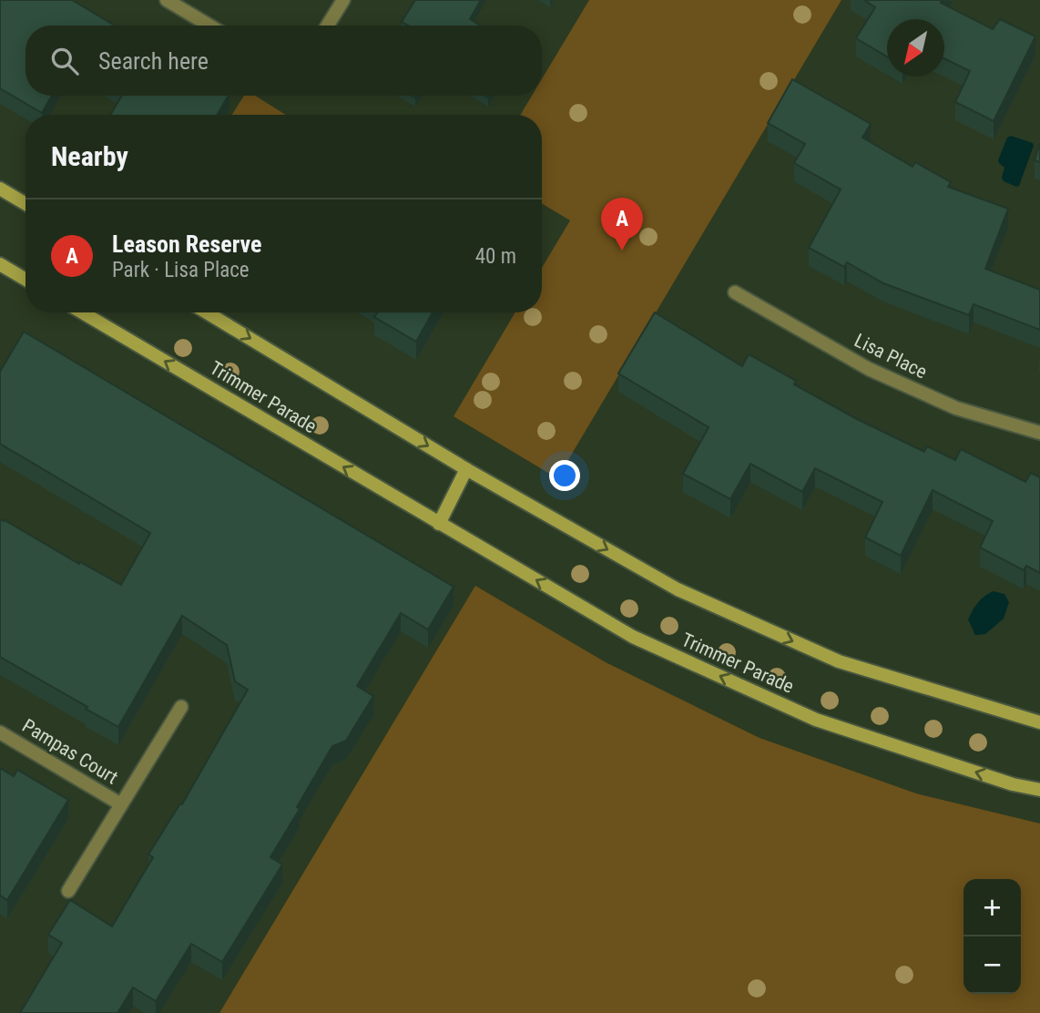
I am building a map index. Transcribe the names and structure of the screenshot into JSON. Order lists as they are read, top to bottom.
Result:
{
  "streets": {
    "main road": ["Trimmer Parade"],
    "street": ["Lisa Place", "Pampas Court"]
  },
  "north": "bottom left",
  "page": {
    "search": "Search here",
    "heading": "Nearby",
    "pins": "A",
    "list": [
      {
        "mark": "A",
        "name": "Leason Reserve",
        "note": "Park · Lisa Place",
        "value": "40 m"
      }
    ],
    "map_buttons": ["+", "−"]
  }
}
